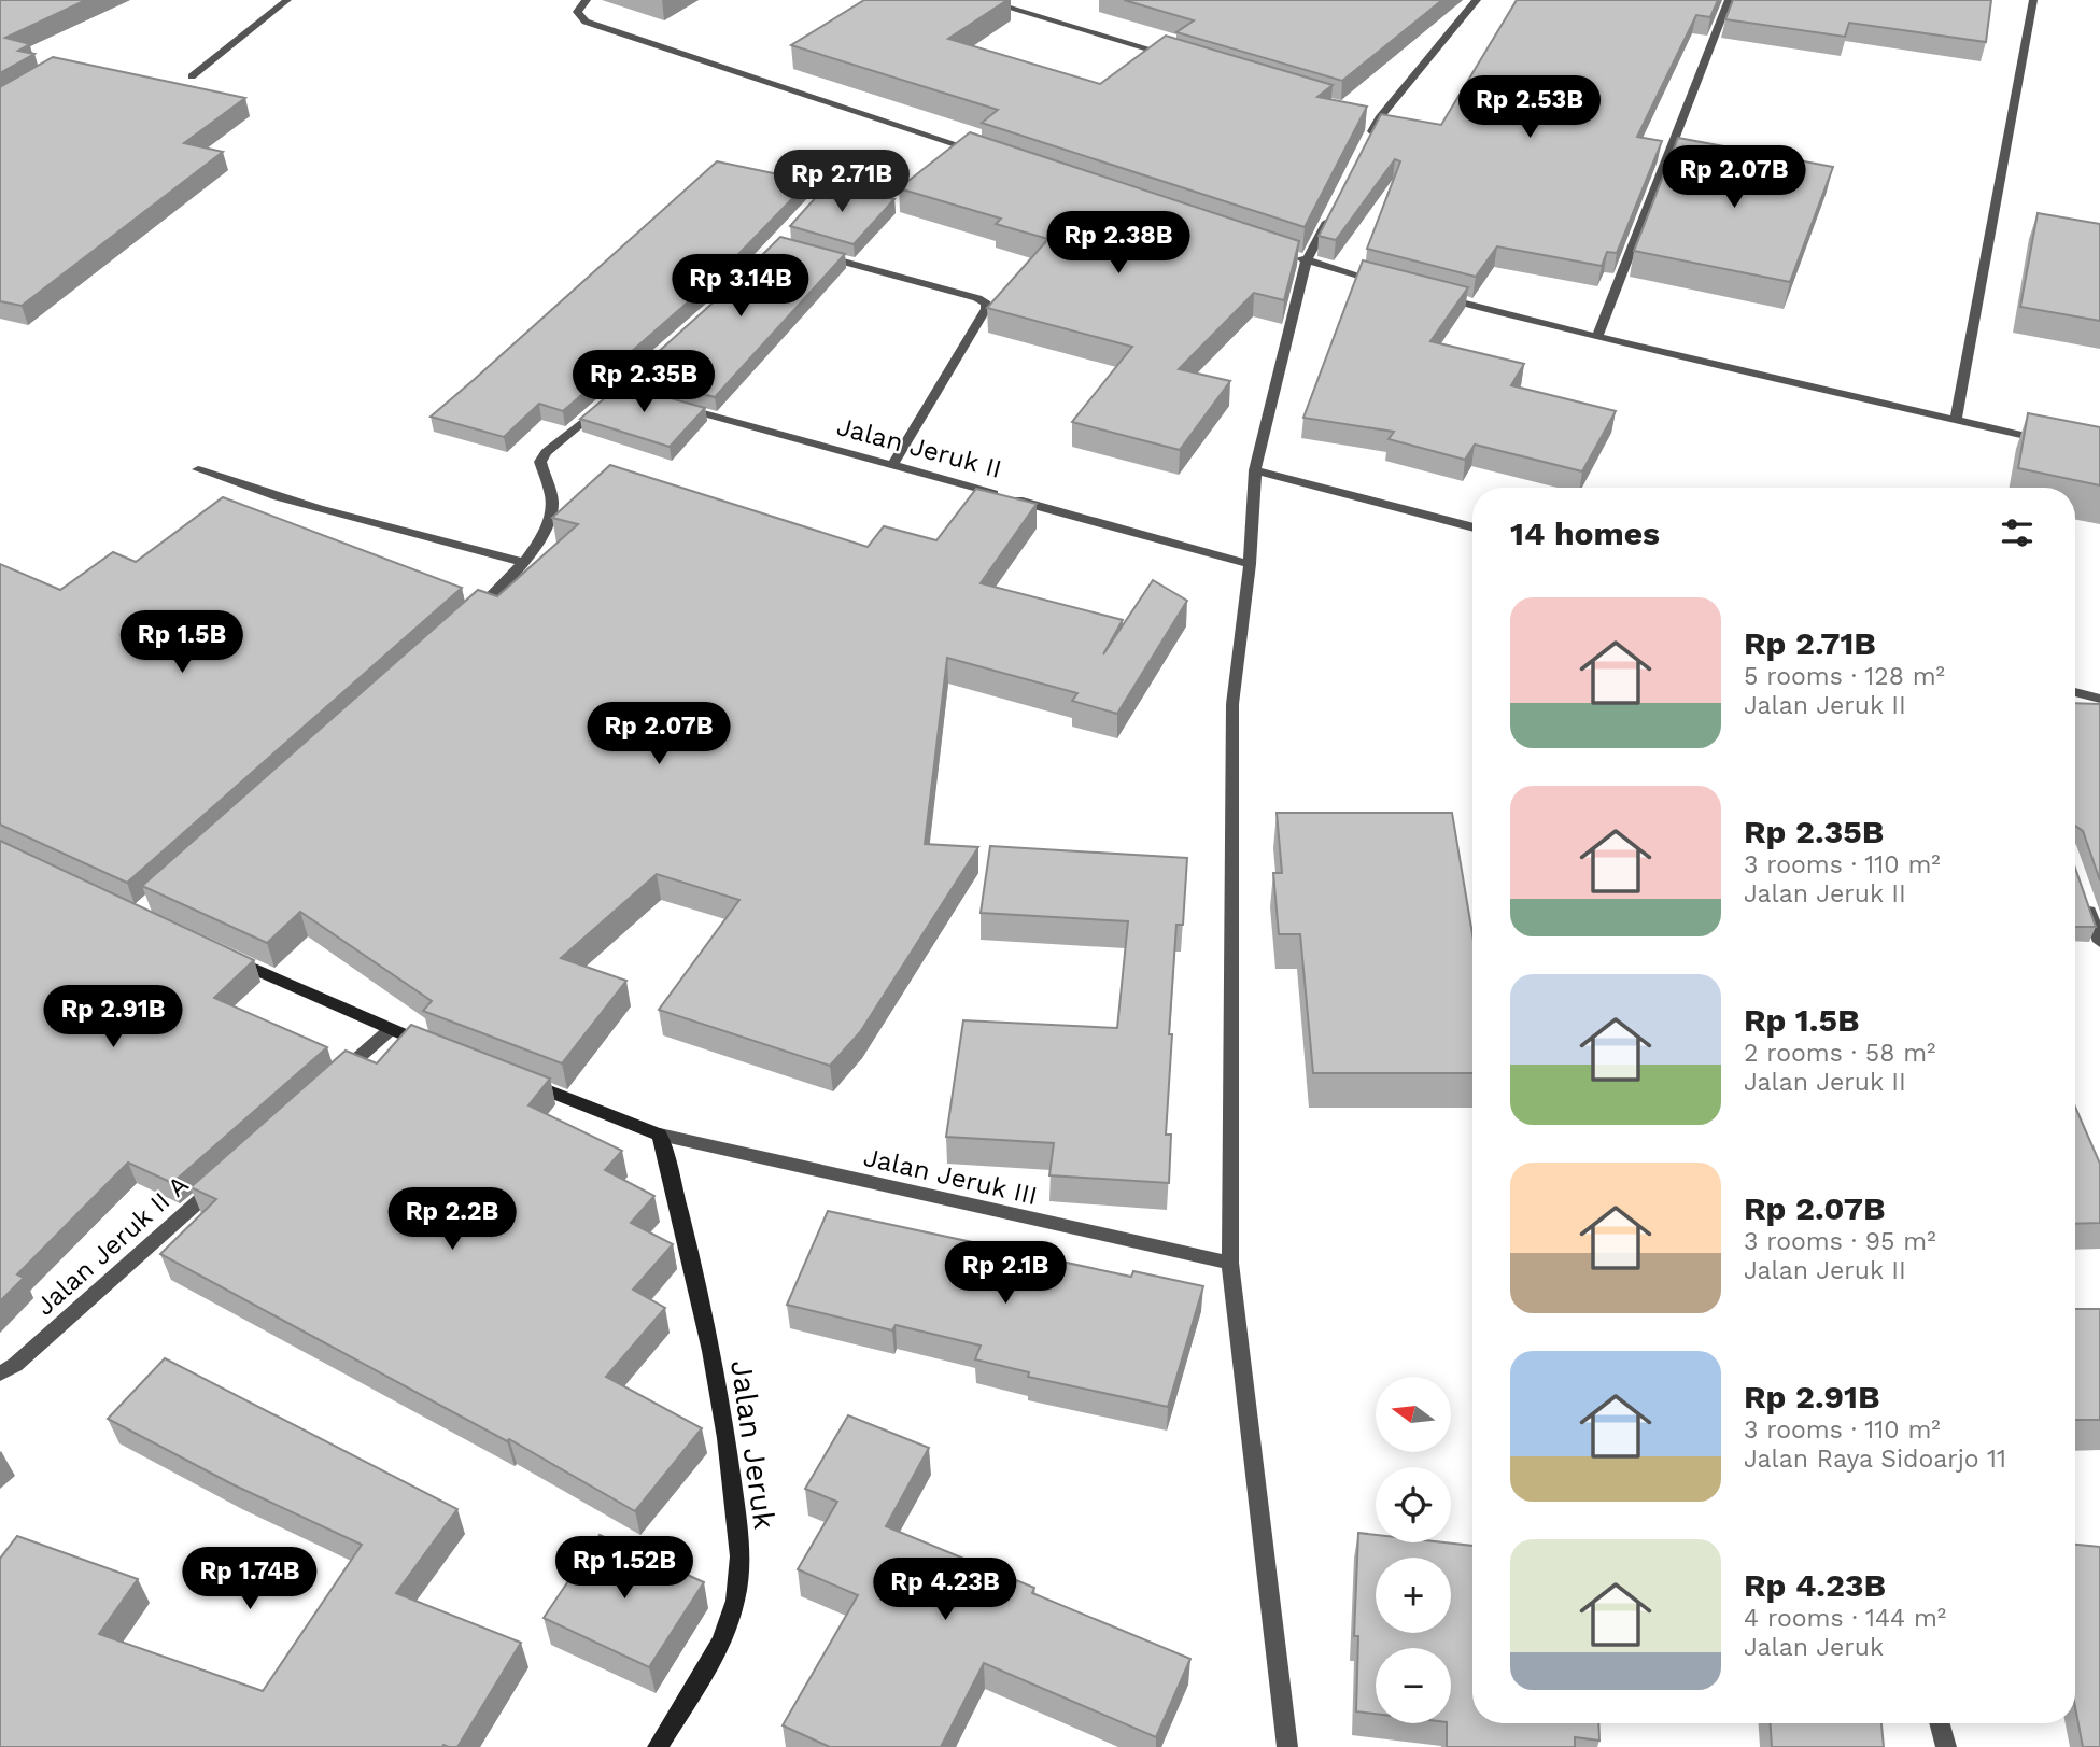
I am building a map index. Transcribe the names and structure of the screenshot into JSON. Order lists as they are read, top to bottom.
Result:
{
  "streets": {
    "street": [
      "Jalan Jeruk II",
      "Jalan Jeruk III",
      "Jalan Jeruk II A",
      "Jalan Jeruk"
    ]
  },
  "crossings": [
    ["Jalan Jeruk III", "Jalan Jeruk"]
  ],
  "north": "left",
  "page": {
    "price": [
      "Rp 2.53B",
      "Rp 2.07B",
      "Rp 2.71B",
      "Rp 2.38B",
      "Rp 3.14B",
      "Rp 2.35B",
      "Rp 1.5B",
      "Rp 2.07B",
      "Rp 2.91B",
      "Rp 2.2B",
      "Rp 2.1B",
      "Rp 1.52B",
      "Rp 1.74B",
      "Rp 4.23B"
    ],
    "heading": "14 homes",
    "list": [
      {
        "name": "Rp 2.71B",
        "note": "5 rooms · 128 m² · Jalan Jeruk II"
      },
      {
        "name": "Rp 2.35B",
        "note": "3 rooms · 110 m² · Jalan Jeruk II"
      },
      {
        "name": "Rp 1.5B",
        "note": "2 rooms · 58 m² · Jalan Jeruk II"
      },
      {
        "name": "Rp 2.07B",
        "note": "3 rooms · 95 m² · Jalan Jeruk II"
      },
      {
        "name": "Rp 2.91B",
        "note": "3 rooms · 110 m² · Jalan Raya Sidoarjo 11"
      },
      {
        "name": "Rp 4.23B",
        "note": "4 rooms · 144 m² · Jalan Jeruk"
      }
    ],
    "map_buttons": ["+", "−"]
  }
}
